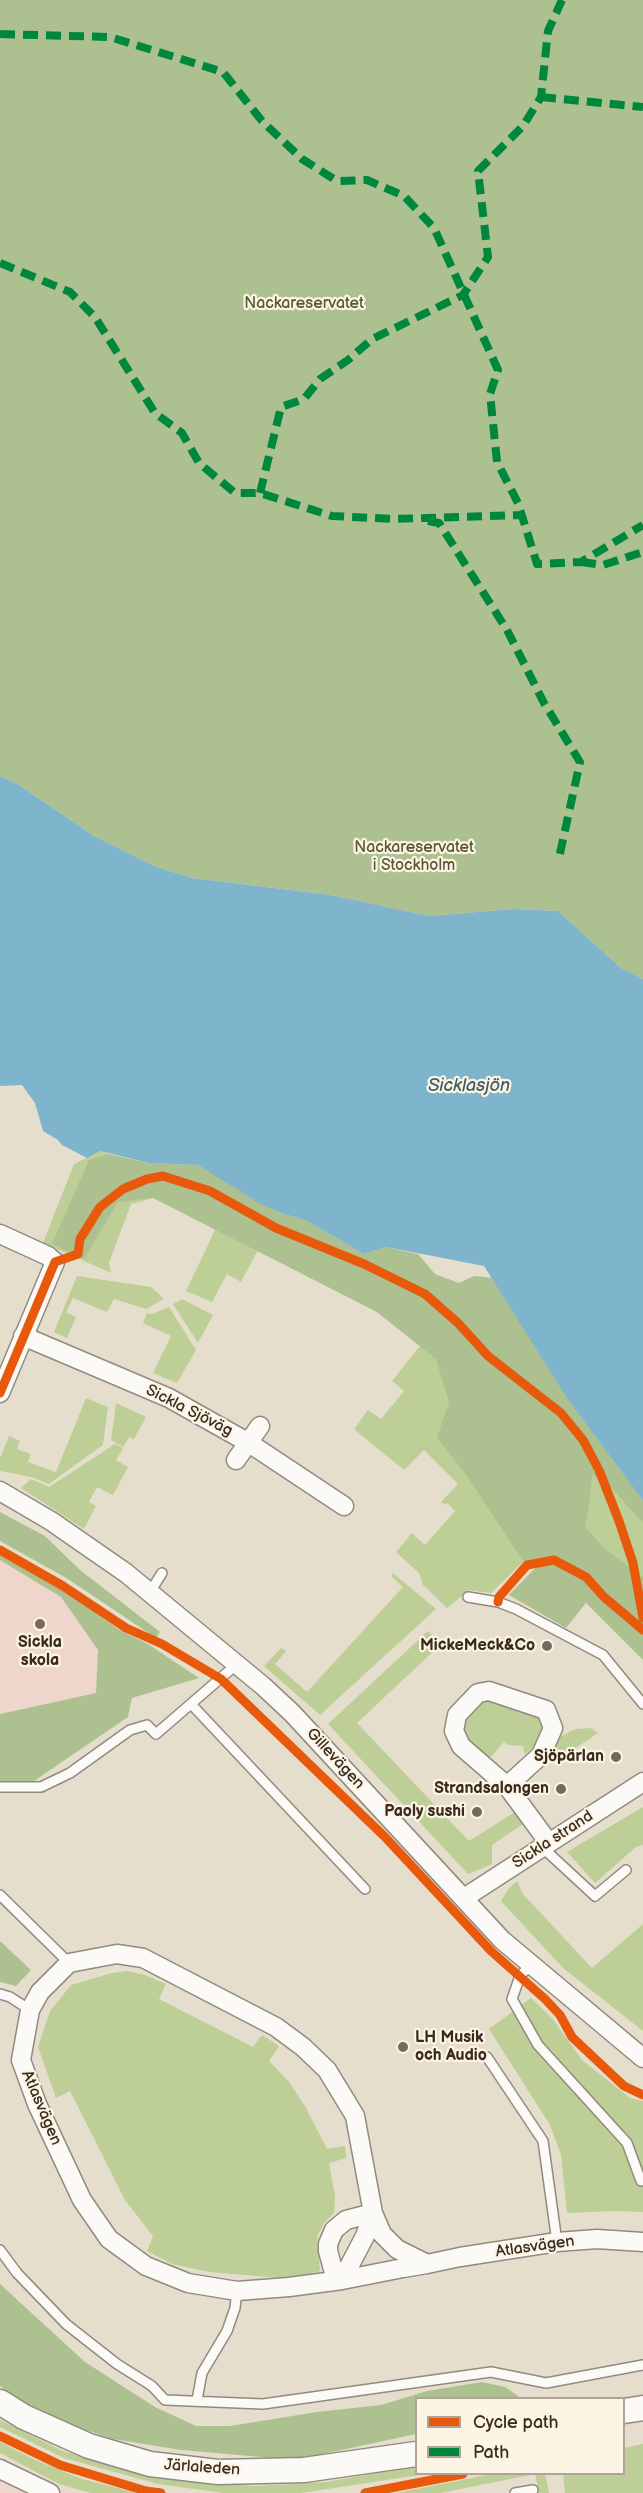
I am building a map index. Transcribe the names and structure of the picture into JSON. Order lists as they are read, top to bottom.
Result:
{
  "streets": {
    "main road": ["Järlaleden"],
    "street": [
      "Sickla Sjöväg",
      "Gillevägen",
      "Sickla strand",
      "Atlasvägen"
    ]
  },
  "crossings": [
    ["Gillevägen", "Sickla strand"]
  ],
  "water": ["Sicklasjön"],
  "parks": ["Nackareservatet", "Nackareservatet i Stockholm"],
  "places": [
    "Sickla skola",
    "MickeMeck&Co",
    "Sjöpärlan",
    "Strandsalongen",
    "Paoly sushi",
    "LH Musik och Audio"
  ],
  "legend": ["Cycle path", "Path"]
}
